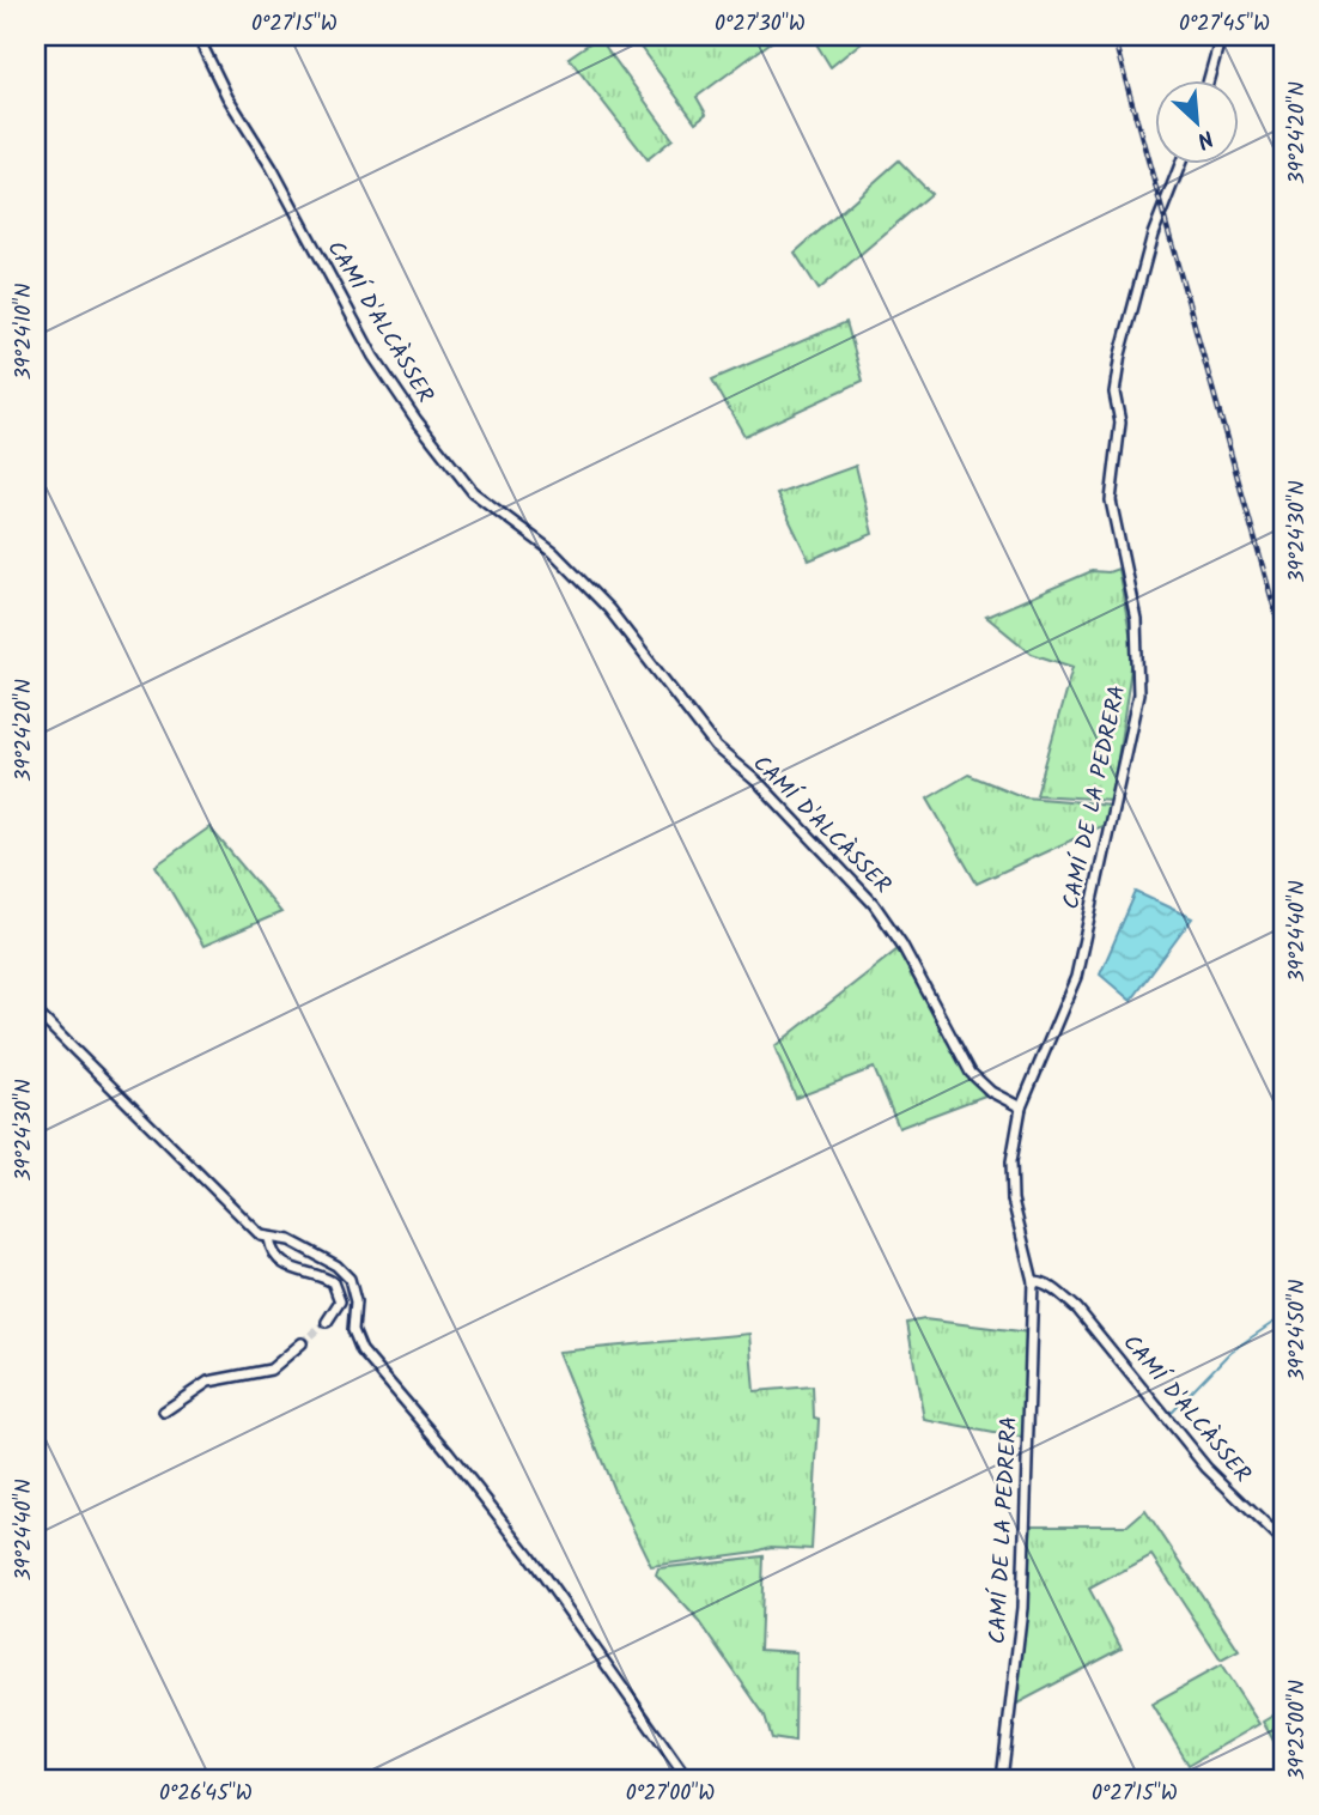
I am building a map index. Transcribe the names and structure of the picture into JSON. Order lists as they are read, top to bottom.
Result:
{
  "streets": {
    "street": ["CAMÍ D'ALCÀSSER", "CAMÍ DE LA PEDRERA"]
  },
  "crossings": [
    ["CAMÍ D'ALCÀSSER", "CAMÍ DE LA PEDRERA"]
  ],
  "north": "bottom right",
  "coordinates": [
    "0°27'15\"W",
    "0°27'30\"W",
    "0°27'45\"W",
    "39°24'20\"N",
    "39°24'10\"N",
    "39°24'30\"N",
    "39°24'40\"N",
    "39°24'50\"N",
    "39°25'00\"N",
    "0°26'45\"W",
    "0°27'00\"W"
  ]
}
